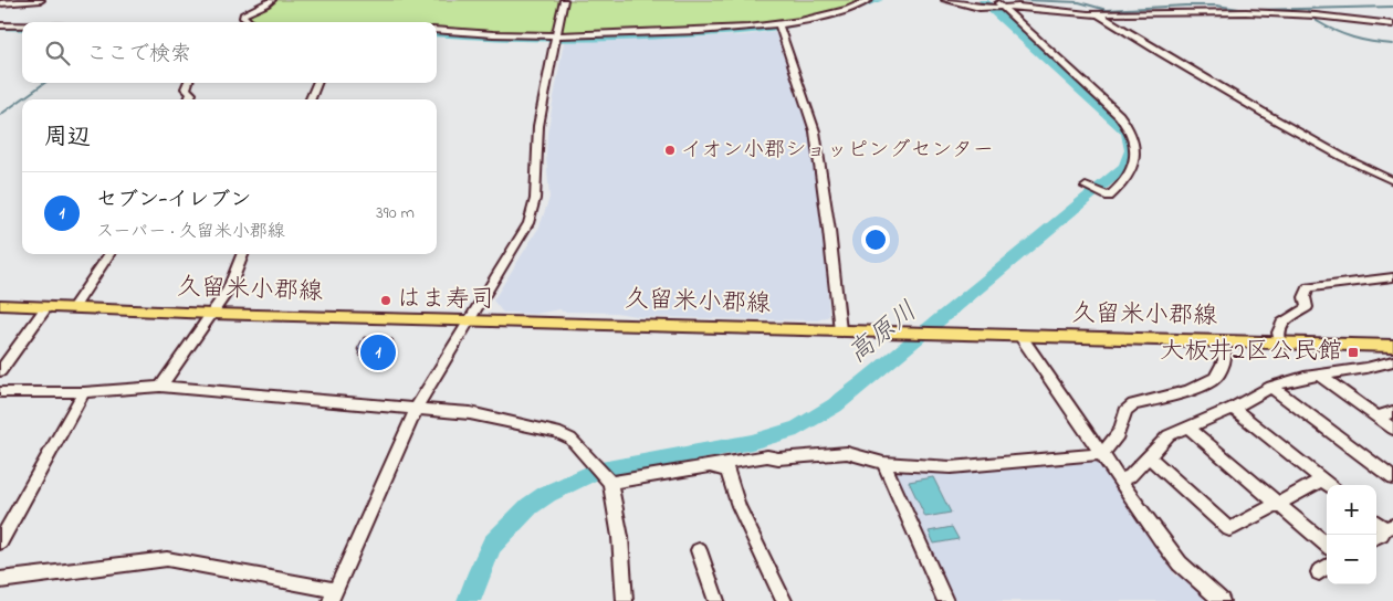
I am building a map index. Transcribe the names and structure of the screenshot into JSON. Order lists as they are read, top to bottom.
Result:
{
  "streets": {
    "main road": ["久留米小郡線"]
  },
  "water": ["高原川"],
  "places": {
    "other": ["イオン小郡ショッピングセンター", "はま寿司"],
    "transit": ["大板井2区公民館"]
  },
  "page": {
    "search": "ここで検索",
    "heading": "周辺",
    "list": [
      {
        "mark": "1",
        "name": "セブン-イレブン",
        "note": "スーパー · 久留米小郡線",
        "value": "390 m"
      }
    ],
    "pins": "1",
    "map_buttons": ["+", "−"]
  }
}
